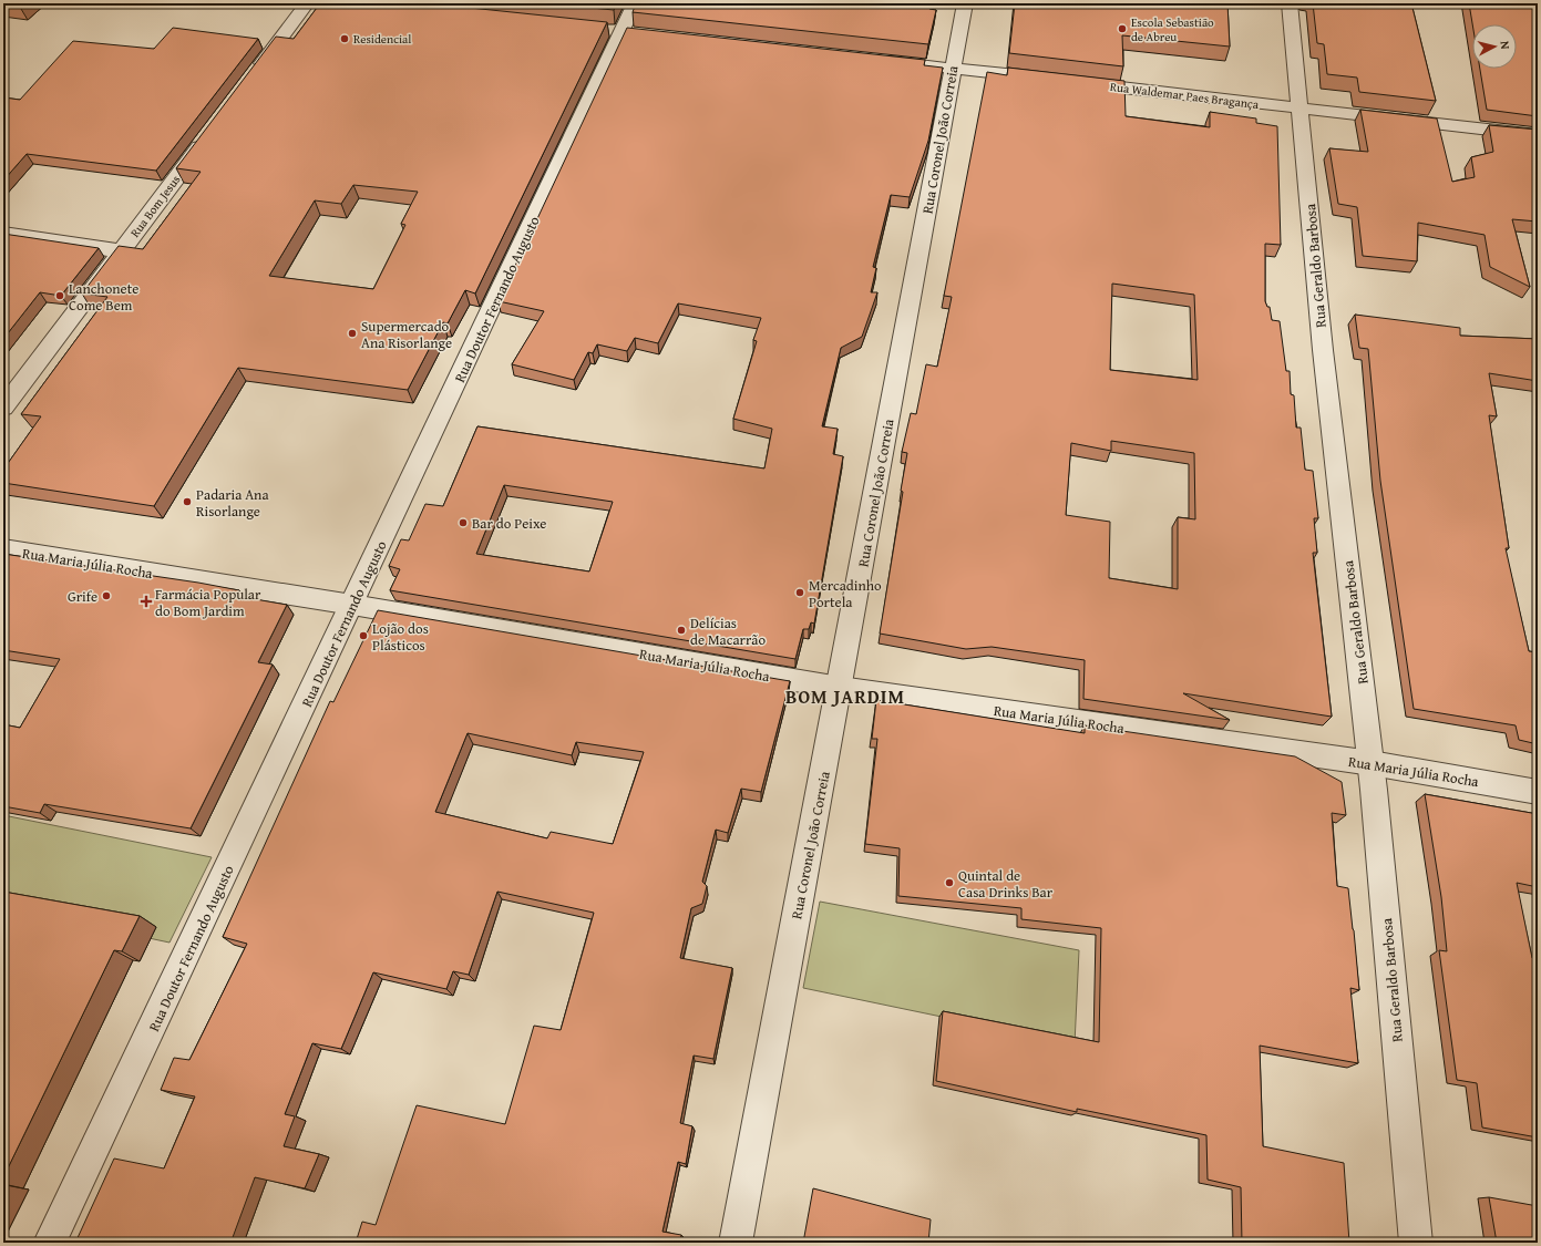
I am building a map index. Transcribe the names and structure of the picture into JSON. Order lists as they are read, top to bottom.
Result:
{
  "streets": {
    "street": [
      "Rua Waldemar Paes Bragança",
      "Rua Coronel João Correia",
      "Rua Bom Jesus",
      "Rua Geraldo Barbosa",
      "Rua Doutor Fernando Augusto",
      "Rua Maria Júlia Rocha"
    ]
  },
  "crossings": [
    ["Rua Waldemar Paes Bragança", "Rua Geraldo Barbosa"],
    ["Rua Coronel João Correia", "Rua Maria Júlia Rocha"],
    ["Rua Geraldo Barbosa", "Rua Maria Júlia Rocha"],
    ["Rua Doutor Fernando Augusto", "Rua Maria Júlia Rocha"]
  ],
  "districts": ["BOM JARDIM"],
  "places": {
    "other": [
      "Escola Sebastião de Abreu",
      "Residencial",
      "Lanchonete Come Bem",
      "Supermercado Ana Risorlange",
      "Padaria Ana Risorlange",
      "Bar do Peixe",
      "Mercadinho Portela",
      "Grife",
      "Delícias de Macarrão",
      "Lojão dos Plásticos",
      "Quintal de Casa Drinks Bar"
    ],
    "health": ["Farmácia Popular do Bom Jardim"]
  },
  "north": "right"
}
